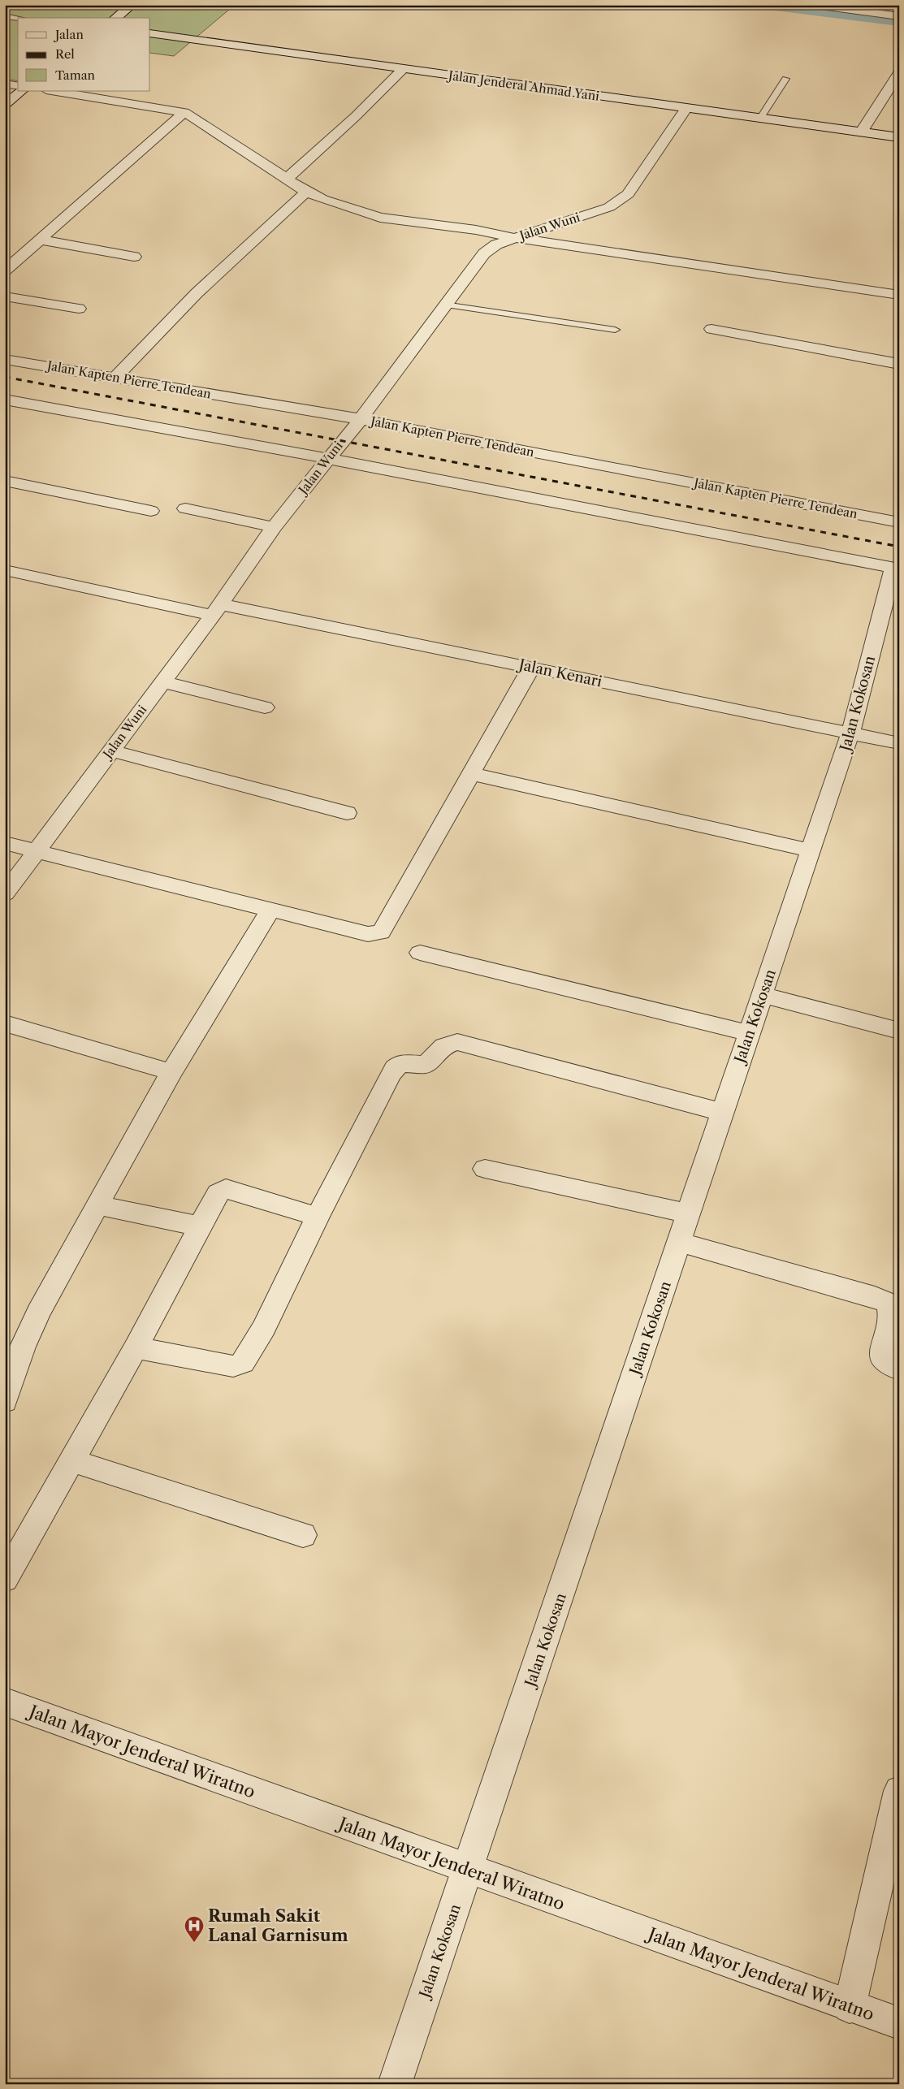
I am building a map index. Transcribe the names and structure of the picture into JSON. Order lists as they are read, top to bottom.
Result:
{
  "streets": {
    "street": [
      "Jalan Jenderal Ahmad Yani",
      "Jalan Wuni",
      "Jalan Kapten Pierre Tendean",
      "Jalan Kenari",
      "Jalan Kokosan",
      "Jalan Mayor Jenderal Wiratno"
    ]
  },
  "crossings": [
    ["Jalan Jenderal Ahmad Yani", "Jalan Wuni"],
    ["Jalan Wuni", "Jalan Kapten Pierre Tendean"],
    ["Jalan Wuni", "Jalan Kenari"],
    ["Jalan Kenari", "Jalan Kokosan"],
    ["Jalan Kokosan", "Jalan Mayor Jenderal Wiratno"]
  ],
  "places": {
    "hospital": ["Rumah Sakit Lanal Garnisum"]
  },
  "legend": ["Jalan", "Rel", "Taman"]
}
